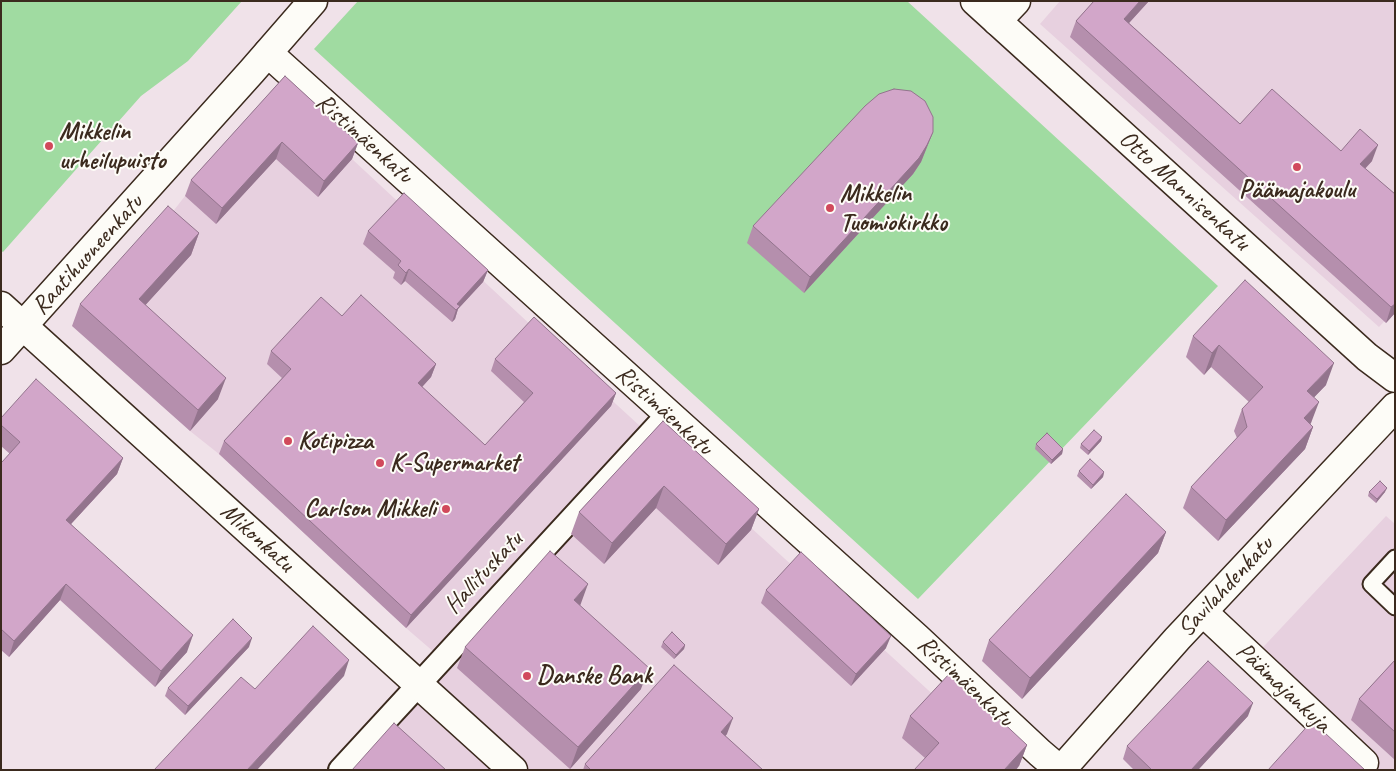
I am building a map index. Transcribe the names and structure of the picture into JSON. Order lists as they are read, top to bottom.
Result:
{
  "streets": {
    "street": [
      "Ristimäenkatu",
      "Otto Mannisenkatu",
      "Raatihuoneenkatu",
      "Mikonkatu",
      "Hallituskatu",
      "Savilahdenkatu",
      "Päämajankuja"
    ]
  },
  "crossings": [
    ["Ristimäenkatu", "Raatihuoneenkatu"],
    ["Ristimäenkatu", "Hallituskatu"],
    ["Ristimäenkatu", "Savilahdenkatu"],
    ["Raatihuoneenkatu", "Mikonkatu"],
    ["Mikonkatu", "Hallituskatu"],
    ["Savilahdenkatu", "Päämajankuja"]
  ],
  "places": [
    "Mikkelin urheilupuisto",
    "Päämajakoulu",
    "Mikkelin Tuomiokirkko",
    "Kotipizza",
    "K-Supermarket",
    "Carlson Mikkeli",
    "Danske Bank"
  ]
}
